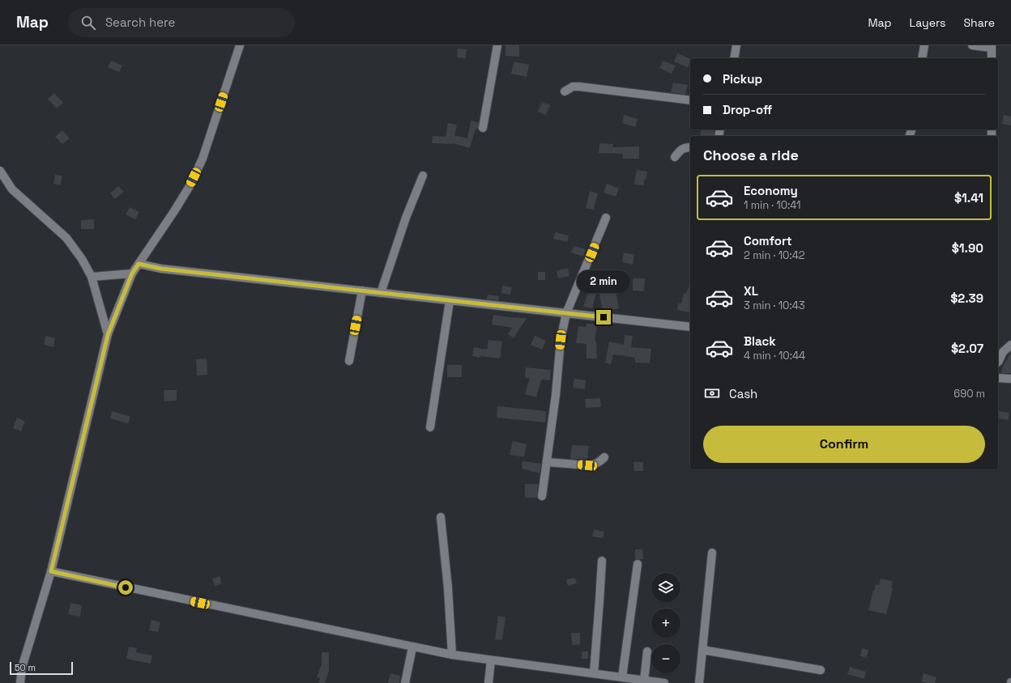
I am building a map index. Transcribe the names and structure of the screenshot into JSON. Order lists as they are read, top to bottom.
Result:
{
  "scale_bar": "50 m",
  "page": {
    "header": "Map",
    "search": "Search here",
    "nav": ["Map", "Layers", "Share"],
    "banner": ["Pickup", "Drop-off"],
    "heading": "Choose a ride",
    "list": [
      {
        "name": "Economy",
        "note": "1 min · 10:41",
        "value": "$1.41"
      },
      {
        "name": "Comfort",
        "note": "2 min · 10:42",
        "value": "$1.90"
      },
      {
        "name": "XL",
        "note": "3 min · 10:43",
        "value": "$2.39"
      },
      {
        "name": "Black",
        "note": "4 min · 10:44",
        "value": "$2.07"
      }
    ],
    "bubble": "2 min",
    "pay": ["Cash", "690 m"],
    "buttons": "Confirm",
    "map_buttons": ["+", "−"],
    "scale": "50 m"
  }
}
